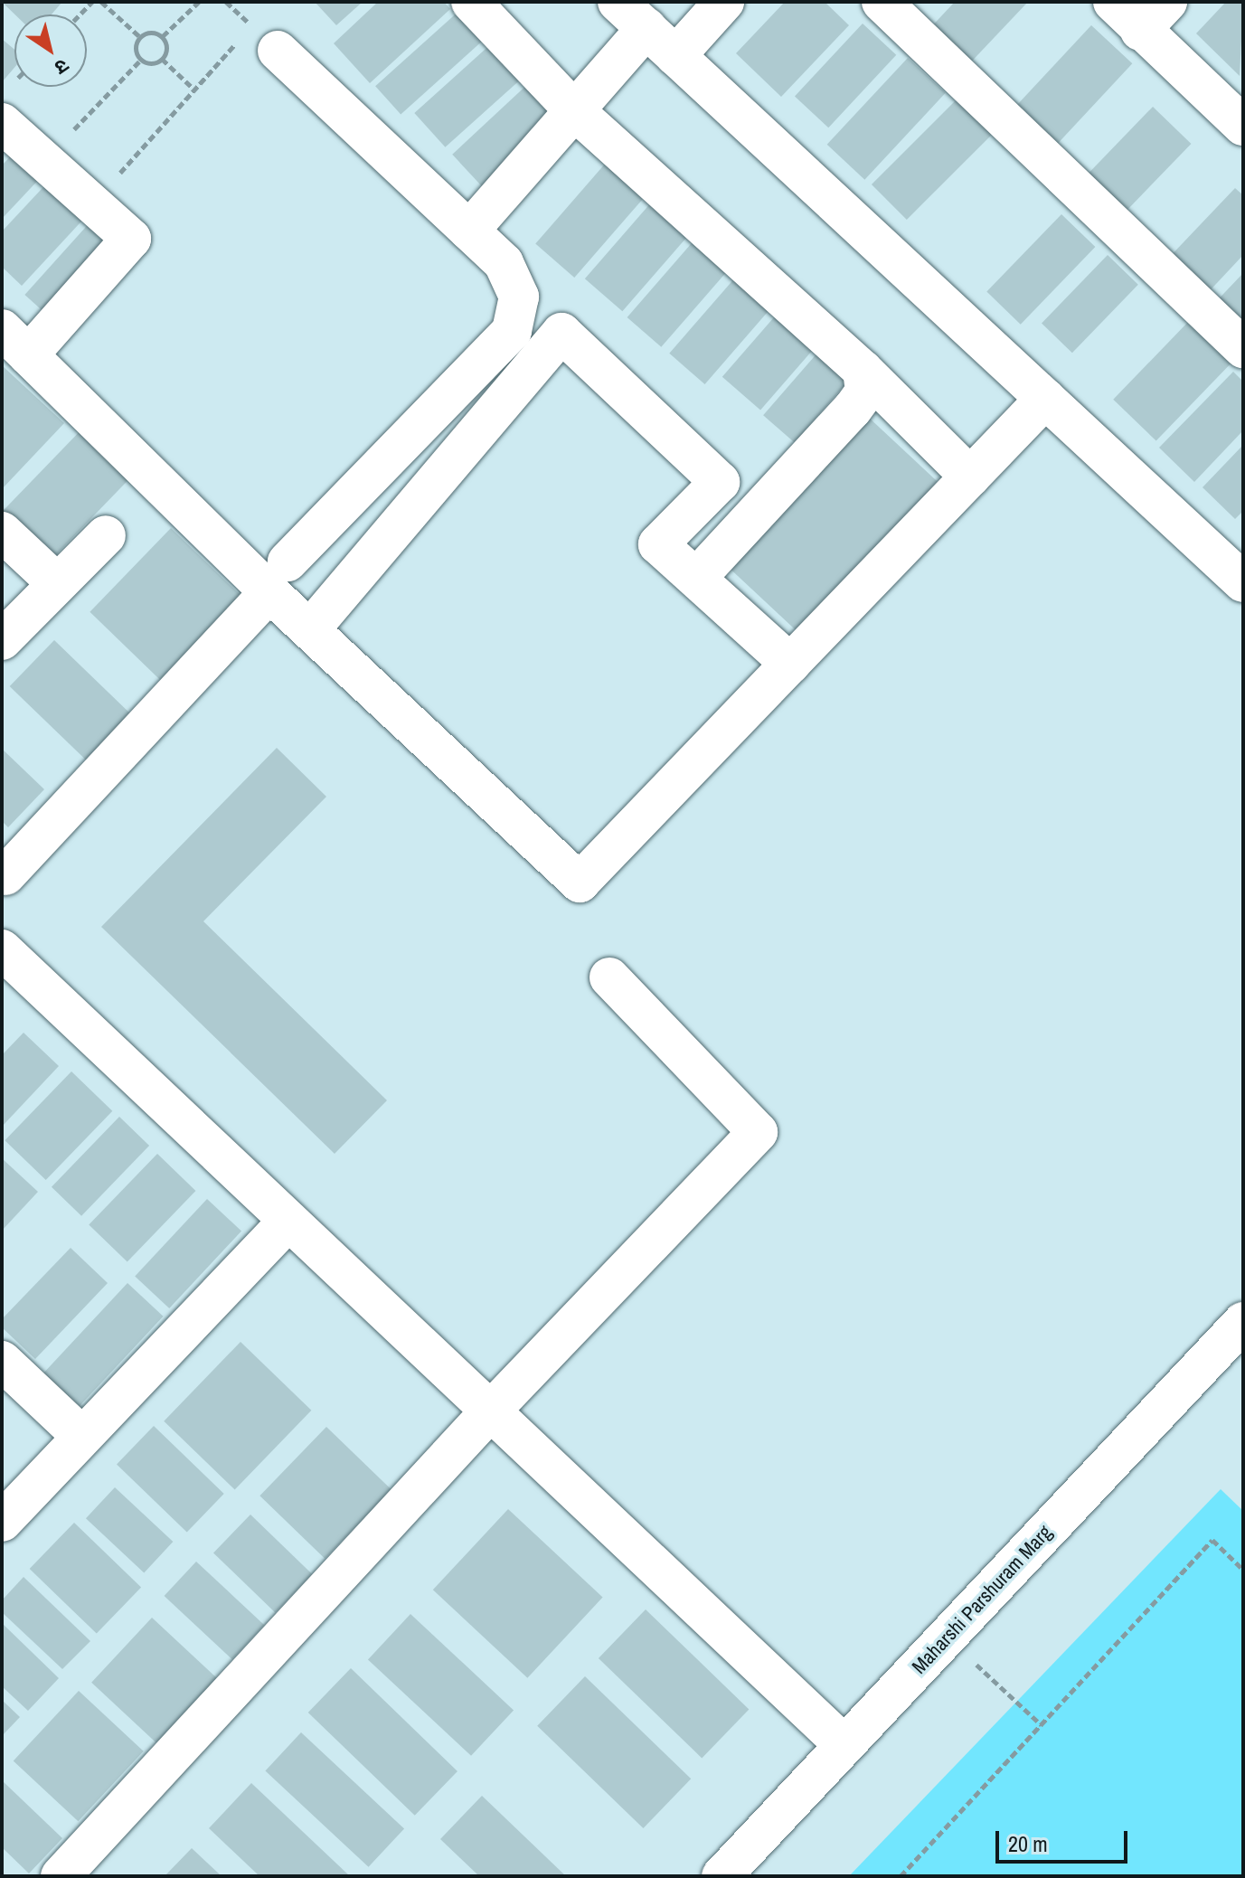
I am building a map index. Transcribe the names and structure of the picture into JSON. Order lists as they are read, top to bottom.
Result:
{
  "streets": {
    "street": ["Maharshi Parshuram Marg"]
  },
  "scale_bar": "20 m",
  "north": "bottom right"
}
